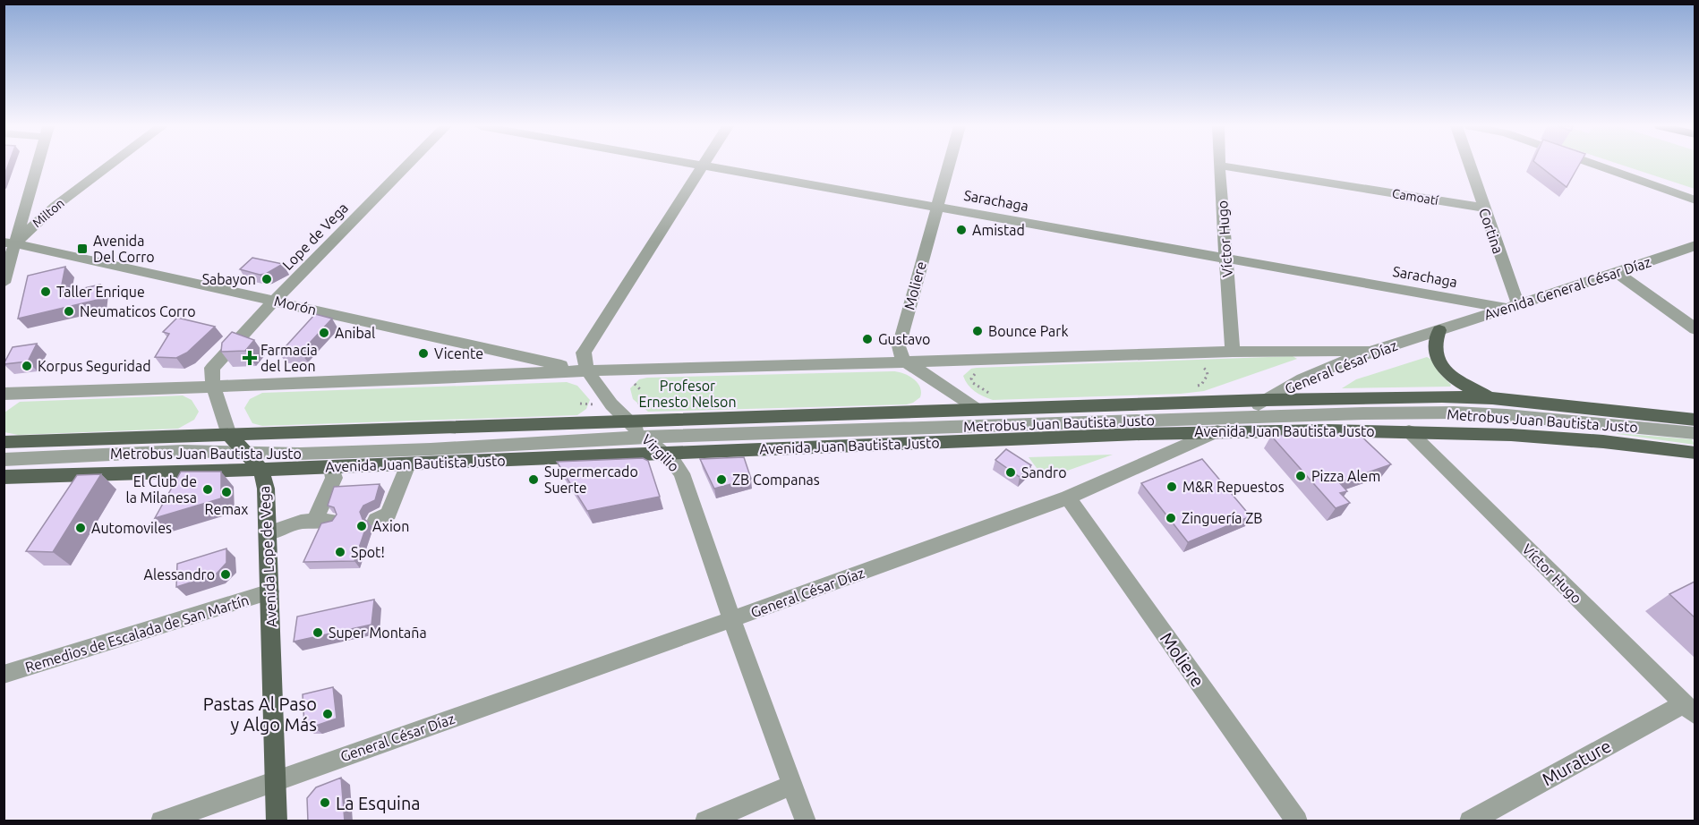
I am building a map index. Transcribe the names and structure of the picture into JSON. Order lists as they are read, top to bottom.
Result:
{
  "streets": {
    "main road": ["Avenida Juan Bautista Justo", "Avenida Lope de Vega"],
    "street": [
      "Camoatí",
      "Sarachaga",
      "Milton",
      "Cortina",
      "Lope de Vega",
      "Víctor Hugo",
      "Moliere",
      "Avenida General César Díaz",
      "Morón",
      "General César Díaz",
      "Metrobus Juan Bautista Justo",
      "Virgilio",
      "Remedios de Escalada de San Martín",
      "Murature"
    ]
  },
  "crossings": [
    ["Camoatí", "Cortina"],
    ["Camoatí", "Víctor Hugo"],
    ["Sarachaga", "Cortina"],
    ["Sarachaga", "Víctor Hugo"],
    ["Sarachaga", "Moliere"],
    ["Sarachaga", "Avenida General César Díaz"],
    ["Milton", "Morón"],
    ["Cortina", "Avenida General César Díaz"],
    ["Lope de Vega", "Morón"],
    ["Víctor Hugo", "Avenida Juan Bautista Justo"],
    ["Víctor Hugo", "Murature"],
    ["Moliere", "General César Díaz"],
    ["Avenida General César Díaz", "General César Díaz"],
    ["Morón", "Virgilio"],
    ["General César Díaz", "Metrobus Juan Bautista Justo"],
    ["General César Díaz", "Avenida Juan Bautista Justo"],
    ["General César Díaz", "Virgilio"],
    ["General César Díaz", "Avenida Lope de Vega"],
    ["Metrobus Juan Bautista Justo", "Virgilio"],
    ["Metrobus Juan Bautista Justo", "Avenida Lope de Vega"],
    ["Avenida Juan Bautista Justo", "Virgilio"],
    ["Avenida Juan Bautista Justo", "Avenida Lope de Vega"],
    ["Avenida Lope de Vega", "Remedios de Escalada de San Martín"]
  ],
  "parks": ["Profesor Ernesto Nelson"],
  "places": {
    "other": [
      "Amistad",
      "Sabayon",
      "Taller Enrique",
      "Neumaticos Corro",
      "Bounce Park",
      "Anibal",
      "Gustavo",
      "Vicente",
      "Korpus Seguridad",
      "Sandro",
      "Pizza Alem",
      "Supermercado Suerte",
      "ZB Companas",
      "M&R Repuestos",
      "El Club de la Milanesa",
      "Remax",
      "Zinguería ZB",
      "Axion",
      "Automoviles",
      "Spot!",
      "Alessandro",
      "Super Montaña",
      "Pastas Al Paso y Algo Más",
      "La Esquina"
    ],
    "transit": ["Avenida Del Corro"],
    "health": ["Farmacia del Leon"]
  }
}
